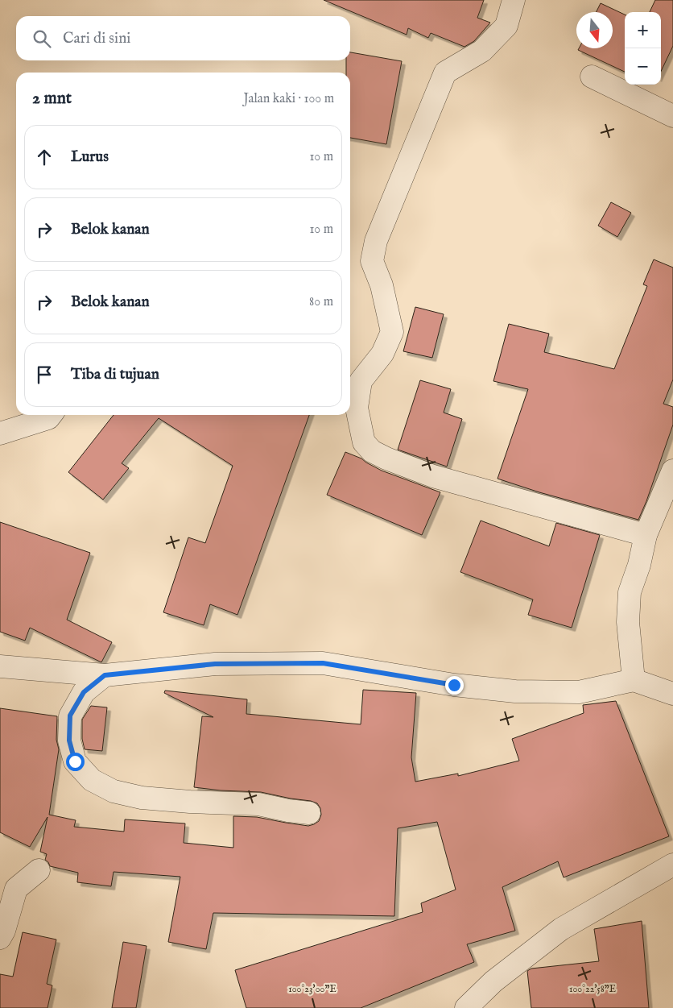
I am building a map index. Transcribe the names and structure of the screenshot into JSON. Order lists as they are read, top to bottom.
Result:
{
  "north": "bottom",
  "page": {
    "map_buttons": ["+", "−"],
    "search": "Cari di sini",
    "heading": ["2 mnt", "Jalan kaki · 100 m"],
    "list": [
      ["Lurus", "10 m"],
      ["Belok kanan", "10 m"],
      ["Belok kanan", "80 m"],
      "Tiba di tujuan"
    ]
  },
  "coordinates": ["100°23'00\"E", "100°22'58\"E"]
}
